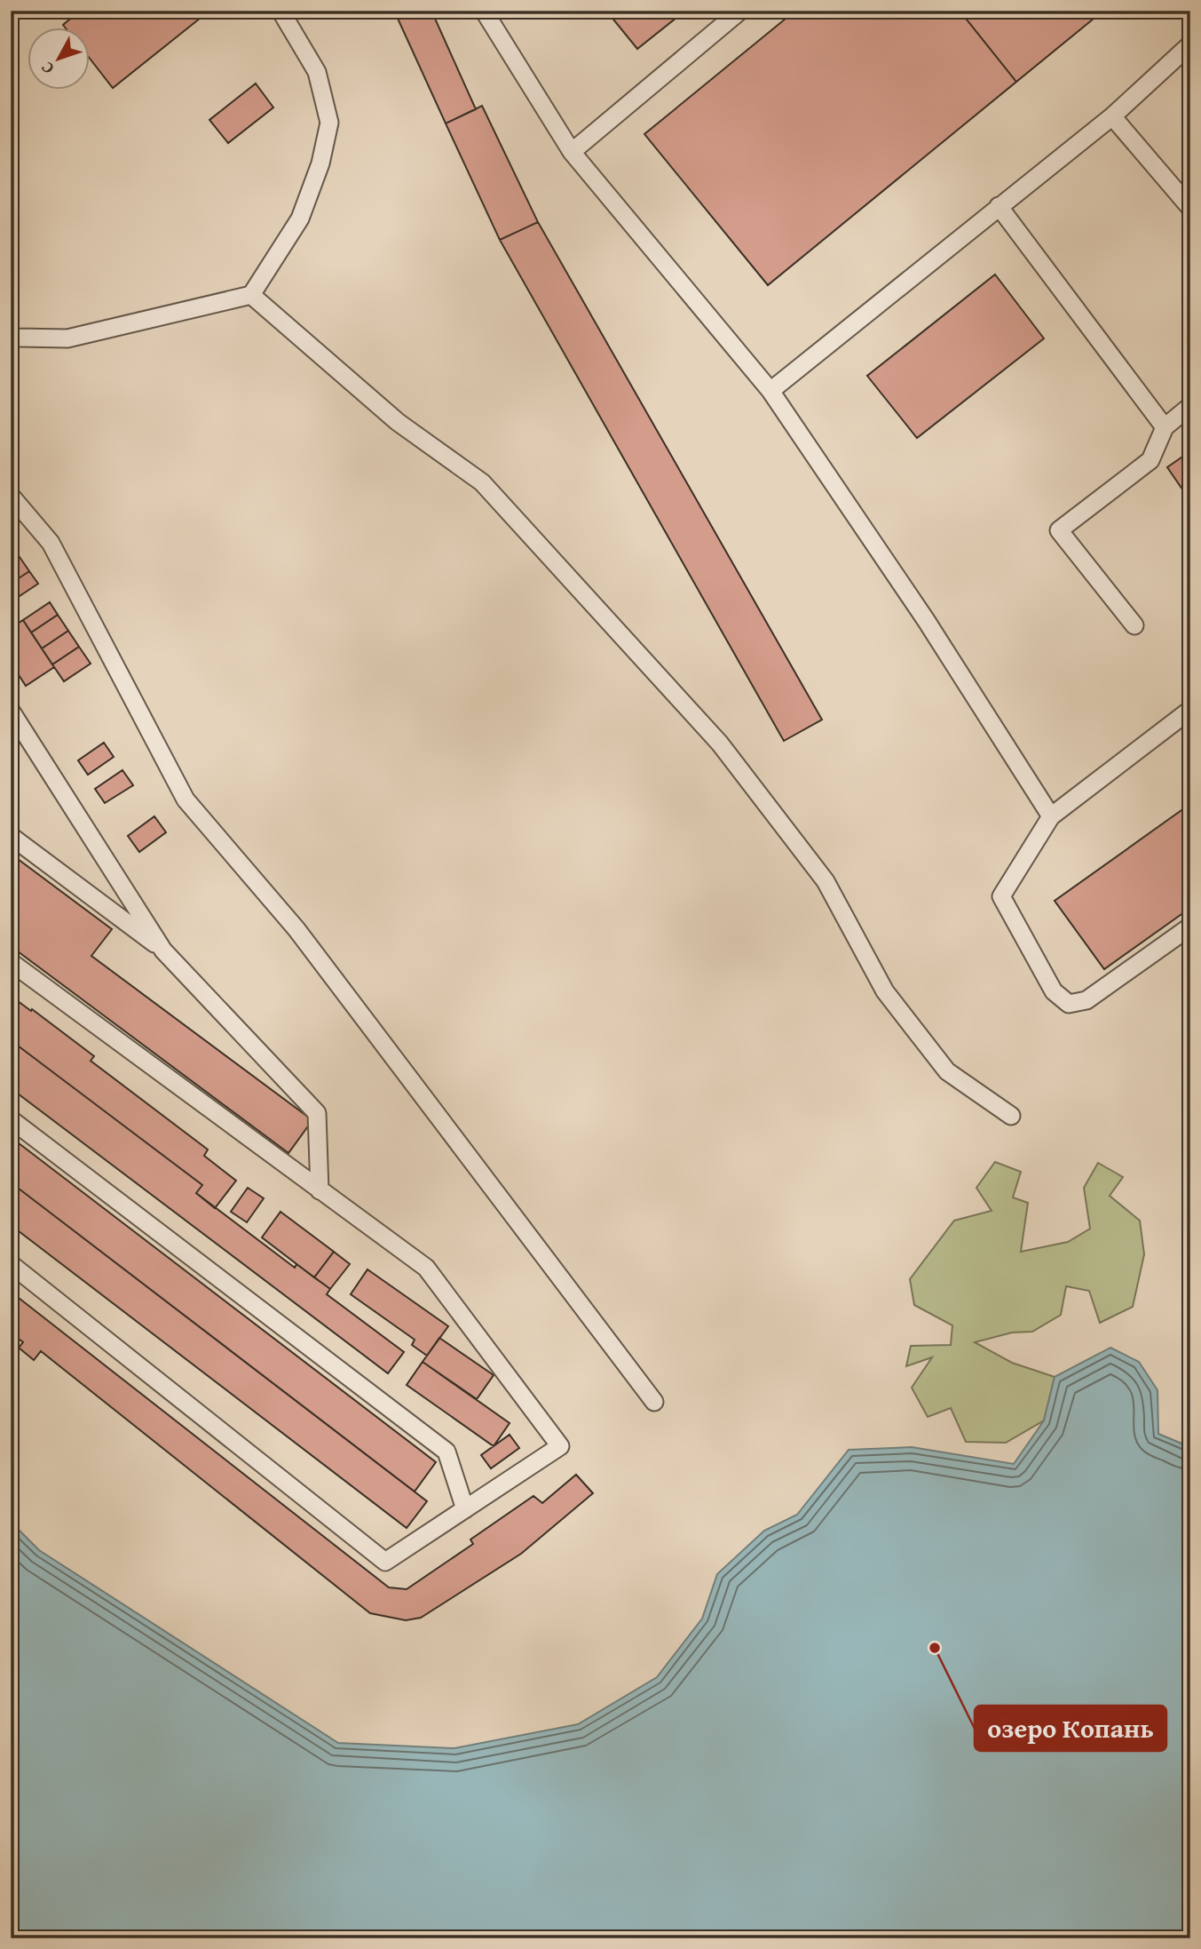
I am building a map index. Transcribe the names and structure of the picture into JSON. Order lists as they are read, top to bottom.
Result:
{
  "places": ["озеро Копань"],
  "north": "bottom left"
}
